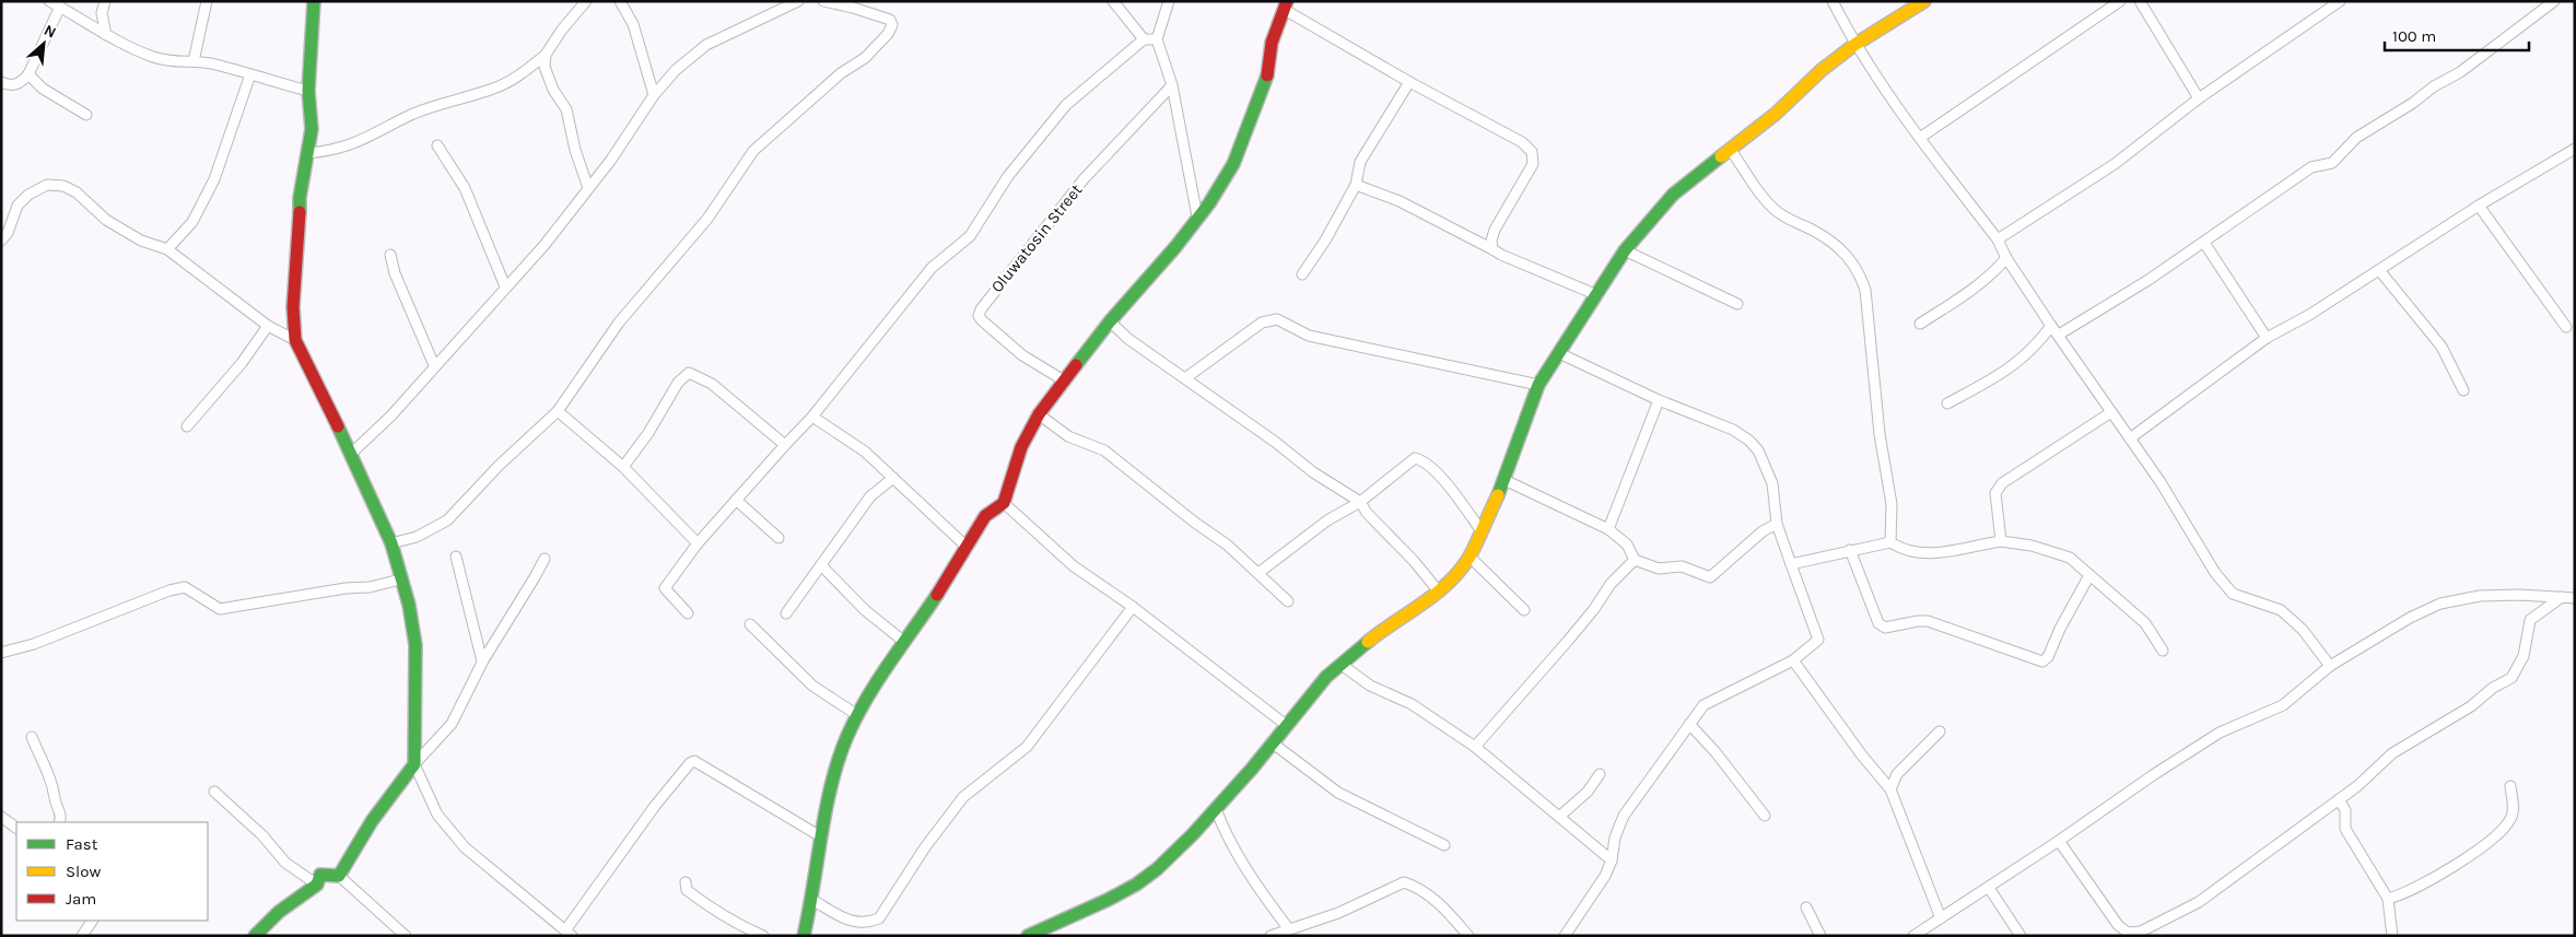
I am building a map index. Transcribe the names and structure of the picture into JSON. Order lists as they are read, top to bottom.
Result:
{
  "streets": {
    "street": ["Oluwatosin Street"]
  },
  "legend": ["Fast", "Slow", "Jam"],
  "scale_bar": "100 m",
  "north": "top right"
}
